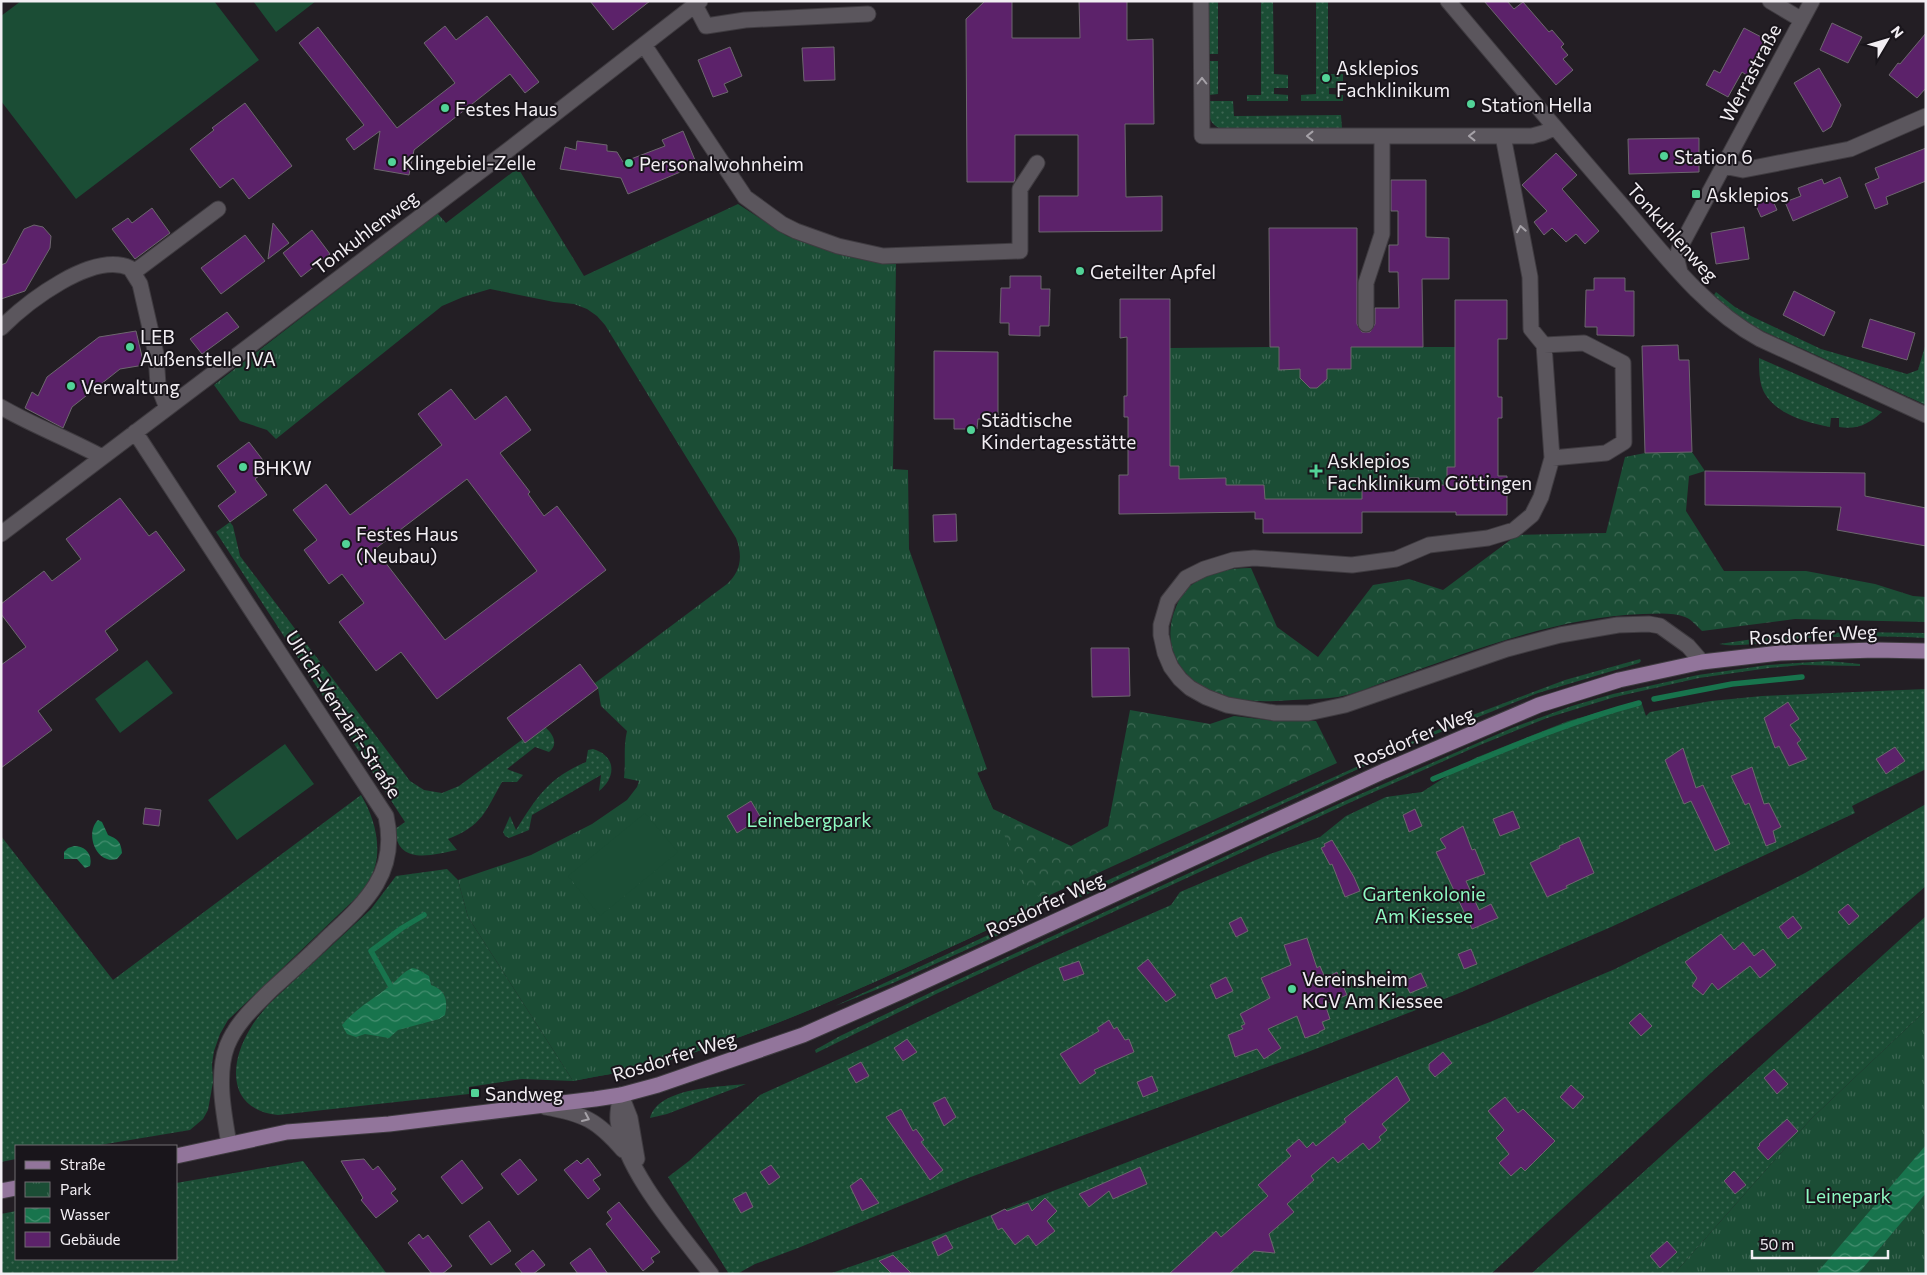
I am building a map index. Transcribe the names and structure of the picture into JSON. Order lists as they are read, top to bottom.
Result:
{
  "streets": {
    "main road": ["Rosdorfer Weg"],
    "street": ["Werrastraße", "Tonkuhlenweg", "Ulrich-Venzlaff-Straße"]
  },
  "crossings": [
    ["Werrastraße", "Tonkuhlenweg"],
    ["Tonkuhlenweg", "Ulrich-Venzlaff-Straße"],
    ["Rosdorfer Weg", "Ulrich-Venzlaff-Straße"]
  ],
  "parks": ["Leinebergpark", "Gartenkolonie Am Kiessee", "Leinepark"],
  "places": {
    "other": [
      "Asklepios Fachklinikum",
      "Station Hella",
      "Festes Haus",
      "Station 6",
      "Klingebiel-Zelle",
      "Personalwohnheim",
      "Geteilter Apfel",
      "LEB Außenstelle JVA",
      "Verwaltung",
      "Städtische Kindertagesstätte",
      "BHKW",
      "Festes Haus (Neubau)",
      "Vereinsheim KGV Am Kiessee"
    ],
    "transit": ["Asklepios", "Sandweg"],
    "health": ["Asklepios Fachklinikum Göttingen"]
  },
  "legend": [
    "Straße",
    "Park",
    "Wasser",
    "Gebäude"
  ],
  "scale_bar": "50 m",
  "north": "top right"
}
